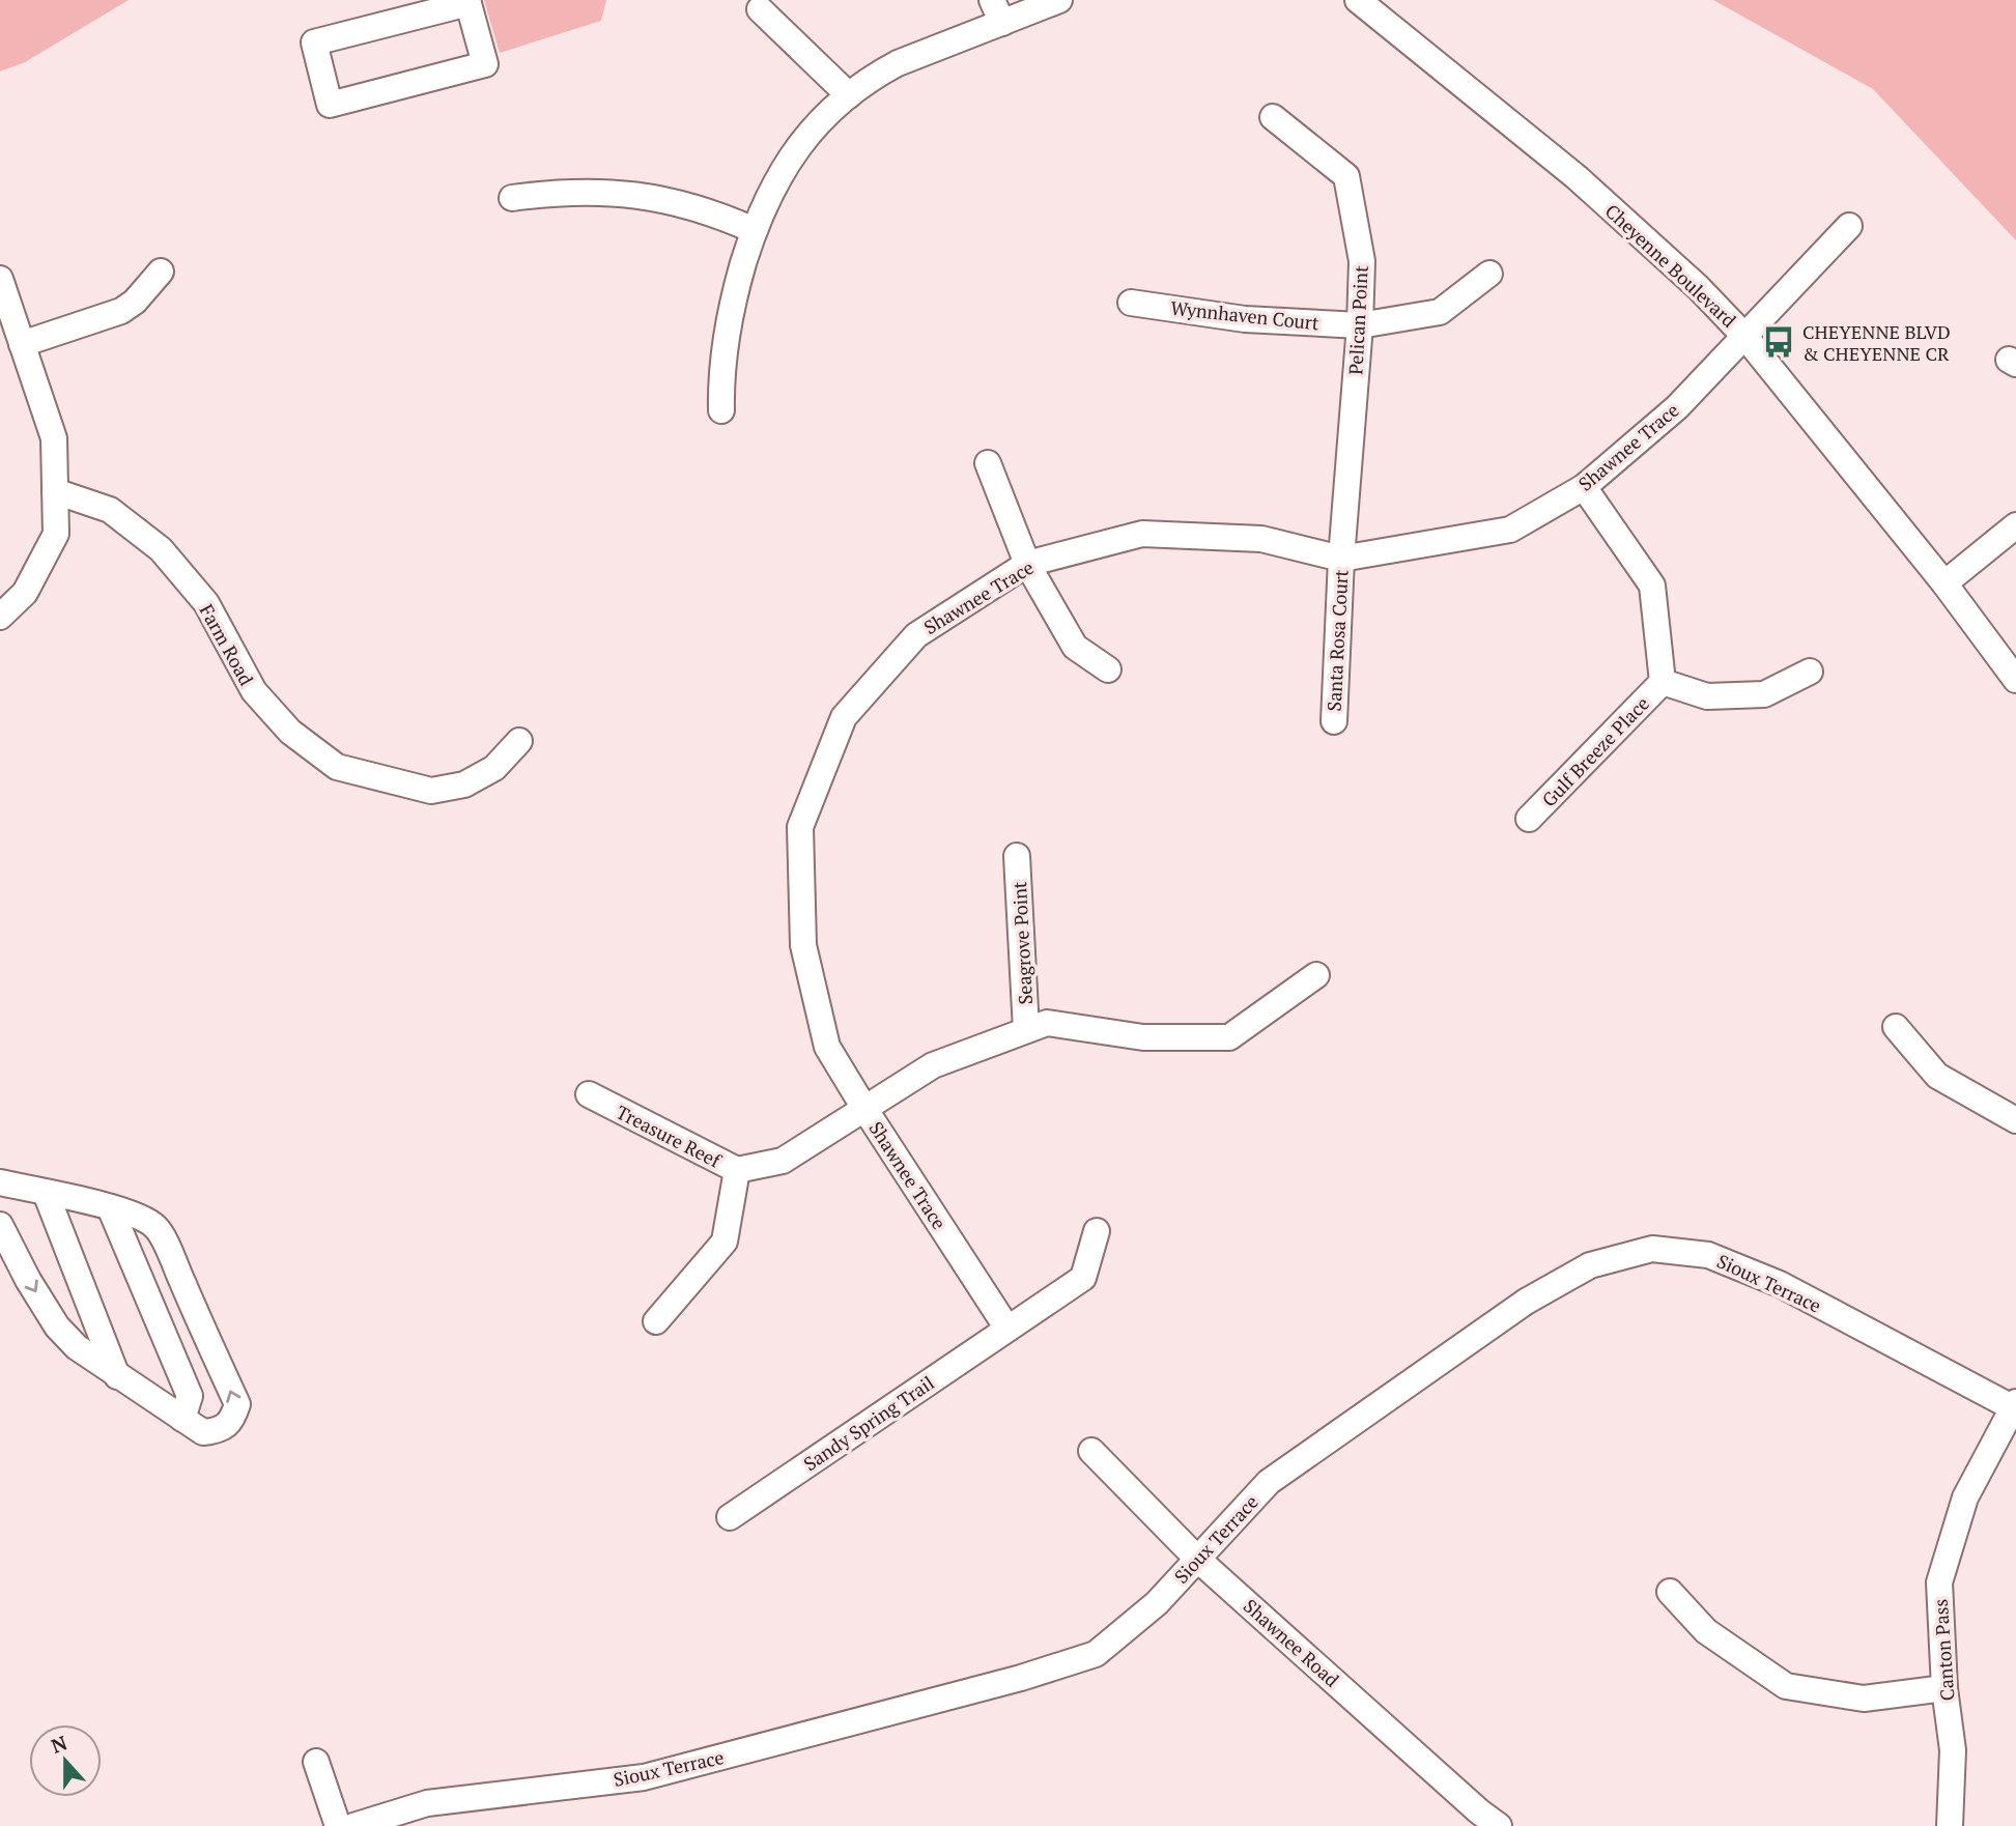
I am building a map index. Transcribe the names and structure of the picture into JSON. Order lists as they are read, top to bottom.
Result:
{
  "streets": {
    "street": [
      "Cheyenne Boulevard",
      "Wynnhaven Court",
      "Pelican Point",
      "Shawnee Trace",
      "Santa Rosa Court",
      "Farm Road",
      "Gulf Breeze Place",
      "Seagrove Point",
      "Treasure Reef",
      "Sioux Terrace",
      "Sandy Spring Trail",
      "Shawnee Road",
      "Canton Pass"
    ]
  },
  "crossings": [
    ["Cheyenne Boulevard", "Shawnee Trace"],
    ["Wynnhaven Court", "Pelican Point"],
    ["Pelican Point", "Shawnee Trace"],
    ["Pelican Point", "Santa Rosa Court"],
    ["Shawnee Trace", "Santa Rosa Court"],
    ["Shawnee Trace", "Gulf Breeze Place"],
    ["Shawnee Trace", "Treasure Reef"],
    ["Shawnee Trace", "Sandy Spring Trail"],
    ["Seagrove Point", "Treasure Reef"],
    ["Sioux Terrace", "Shawnee Road"],
    ["Sioux Terrace", "Canton Pass"]
  ],
  "places": {
    "bus stop": ["CHEYENNE BLVD & CHEYENNE CR"]
  },
  "north": "top"
}
